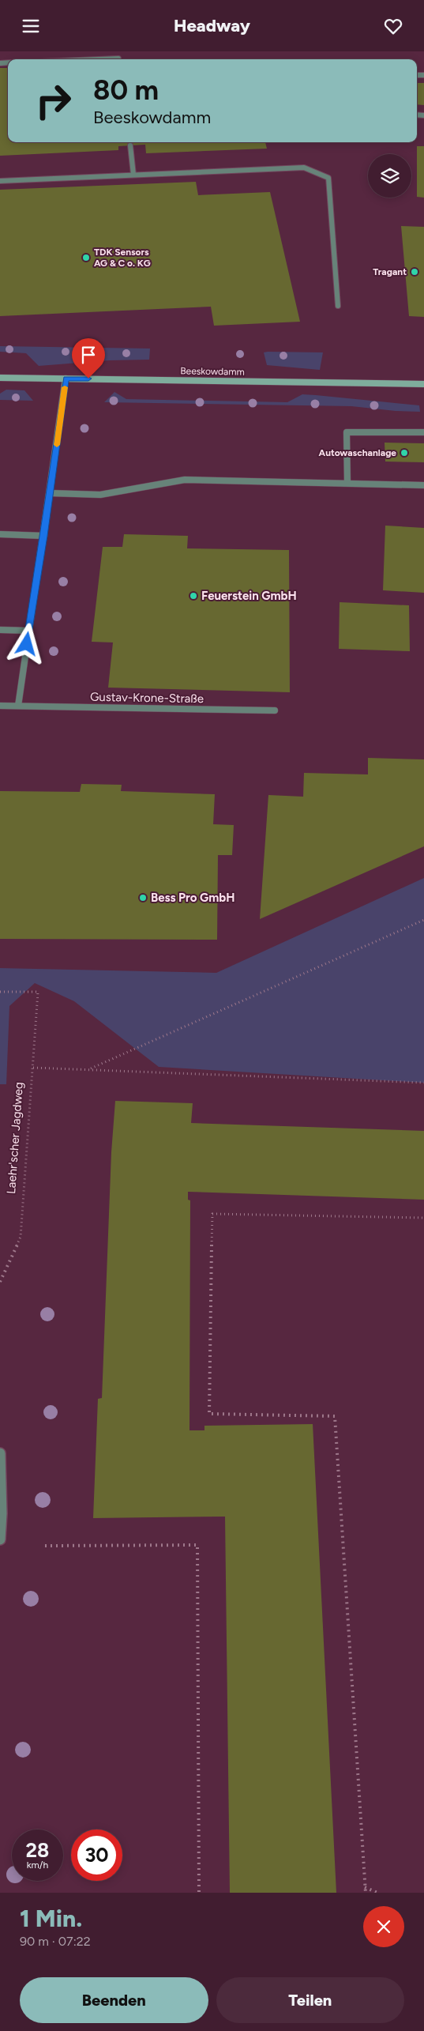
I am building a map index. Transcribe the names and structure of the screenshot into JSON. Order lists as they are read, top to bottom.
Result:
{
  "streets": {
    "main road": ["Beeskowdamm"],
    "street": ["Gustav-Krone-Straße"],
    "path": ["Laehr'scher Jagdweg"]
  },
  "places": [
    "TDK Sensors AG & C o. KG",
    "Tragant",
    "Autowaschanlage",
    "Feuerstein GmbH",
    "Bess Pro GmbH"
  ],
  "page": {
    "header": "Headway",
    "turn": ["80 m", "Beeskowdamm"],
    "speed": "28 km/h",
    "limit": "30",
    "heading": ["1 Min.", "90 m · 07:22"],
    "buttons": ["Beenden", "Teilen"]
  }
}
